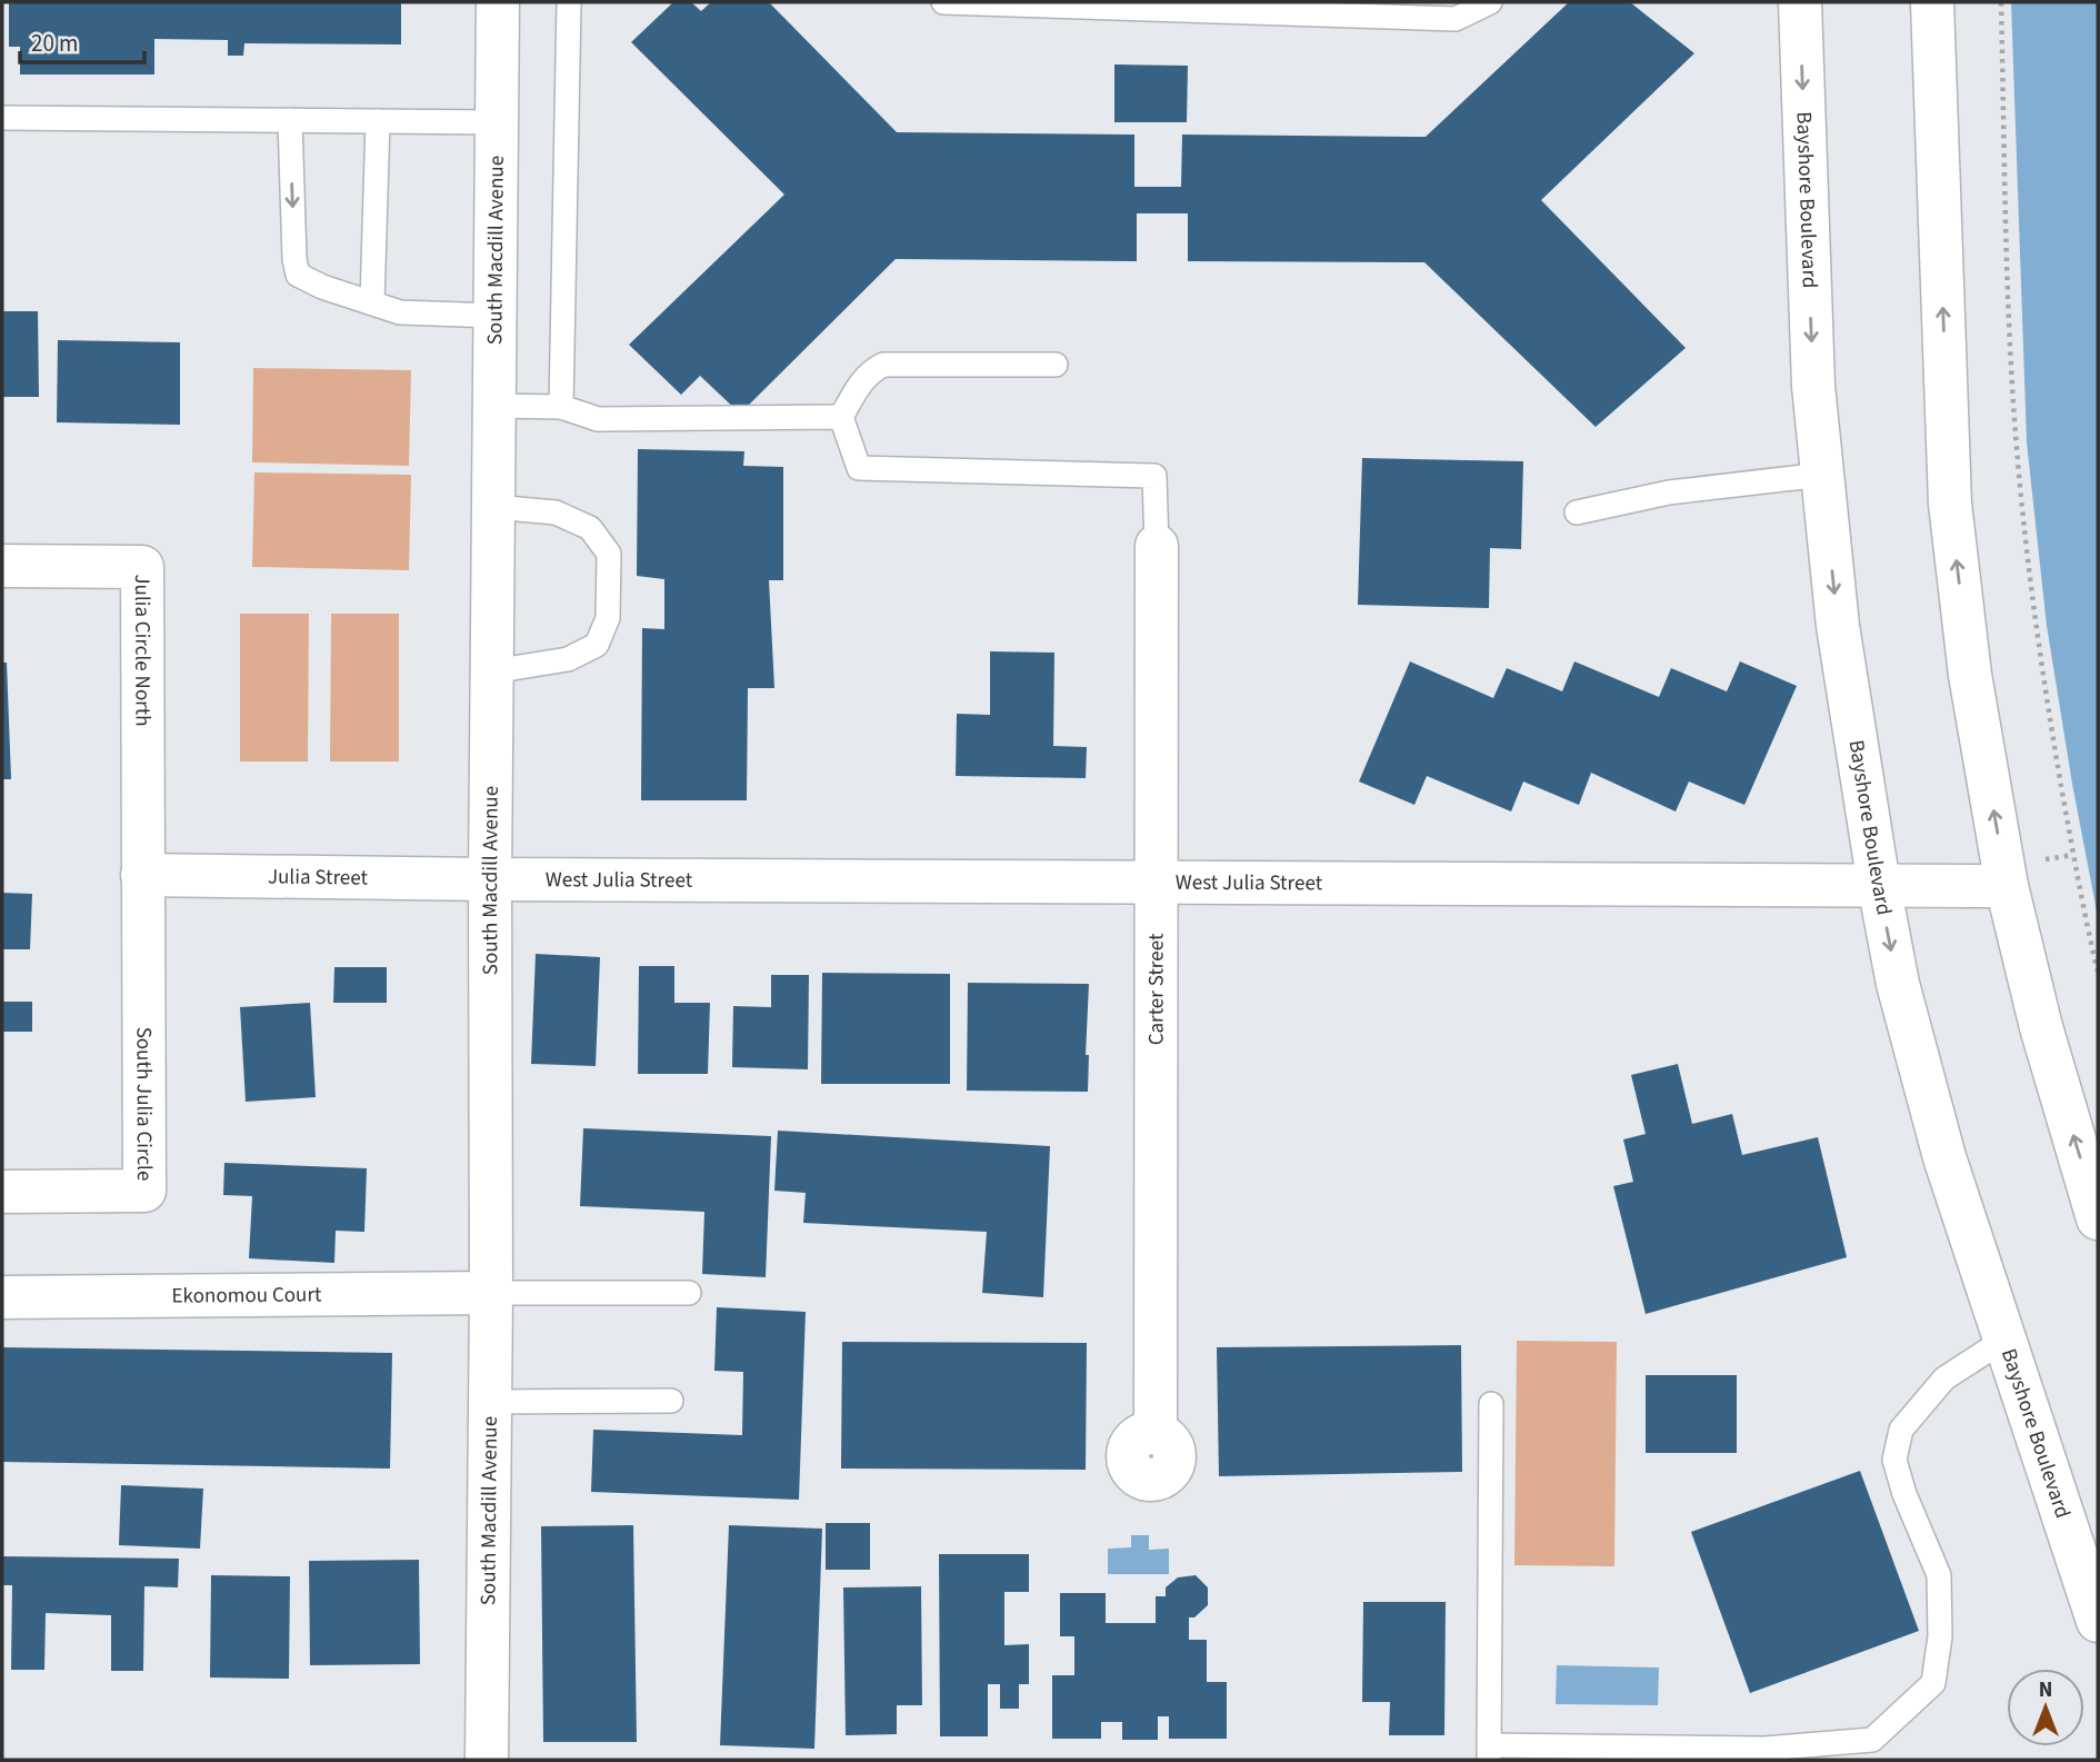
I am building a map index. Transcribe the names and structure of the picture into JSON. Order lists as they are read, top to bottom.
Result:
{
  "streets": {
    "street": [
      "Bayshore Boulevard",
      "South Macdill Avenue",
      "Julia Circle North",
      "Julia Street",
      "West Julia Street",
      "Carter Street",
      "South Julia Circle",
      "Ekonomou Court"
    ]
  },
  "crossings": [
    ["Bayshore Boulevard", "West Julia Street"],
    ["South Macdill Avenue", "Julia Street"],
    ["South Macdill Avenue", "West Julia Street"],
    ["South Macdill Avenue", "Ekonomou Court"],
    ["Julia Circle North", "Julia Street"],
    ["Julia Circle North", "South Julia Circle"],
    ["Julia Street", "West Julia Street"],
    ["Julia Street", "South Julia Circle"],
    ["West Julia Street", "Carter Street"]
  ],
  "scale_bar": "20 m",
  "north": "top"
}
